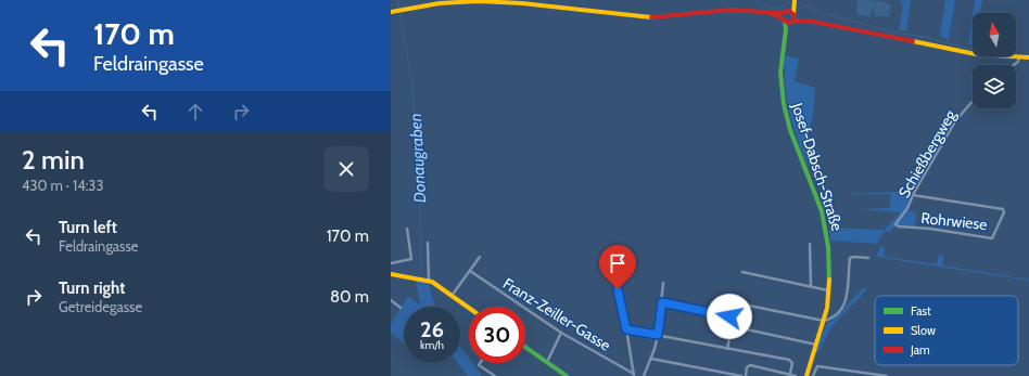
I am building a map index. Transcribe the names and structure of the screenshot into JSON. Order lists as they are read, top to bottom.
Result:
{
  "streets": {
    "main road": ["Josef-Dabsch-Straße"],
    "street": ["Schießbergweg", "Rohrwiese", "Franz-Zeiller-Gasse"]
  },
  "crossings": [
    ["Schießbergweg", "Rohrwiese"]
  ],
  "water": ["Donaugraben"],
  "legend": ["Fast", "Slow", "Jam"],
  "north": "top",
  "page": {
    "turn": ["170 m", "Feldraingasse"],
    "heading": ["2 min", "430 m · 14:33"],
    "list": [
      {
        "name": "Turn left",
        "note": "Feldraingasse",
        "value": "170 m"
      },
      {
        "name": "Turn right",
        "note": "Getreidegasse",
        "value": "80 m"
      }
    ],
    "speed": "26 km/h",
    "limit": "30"
  }
}
